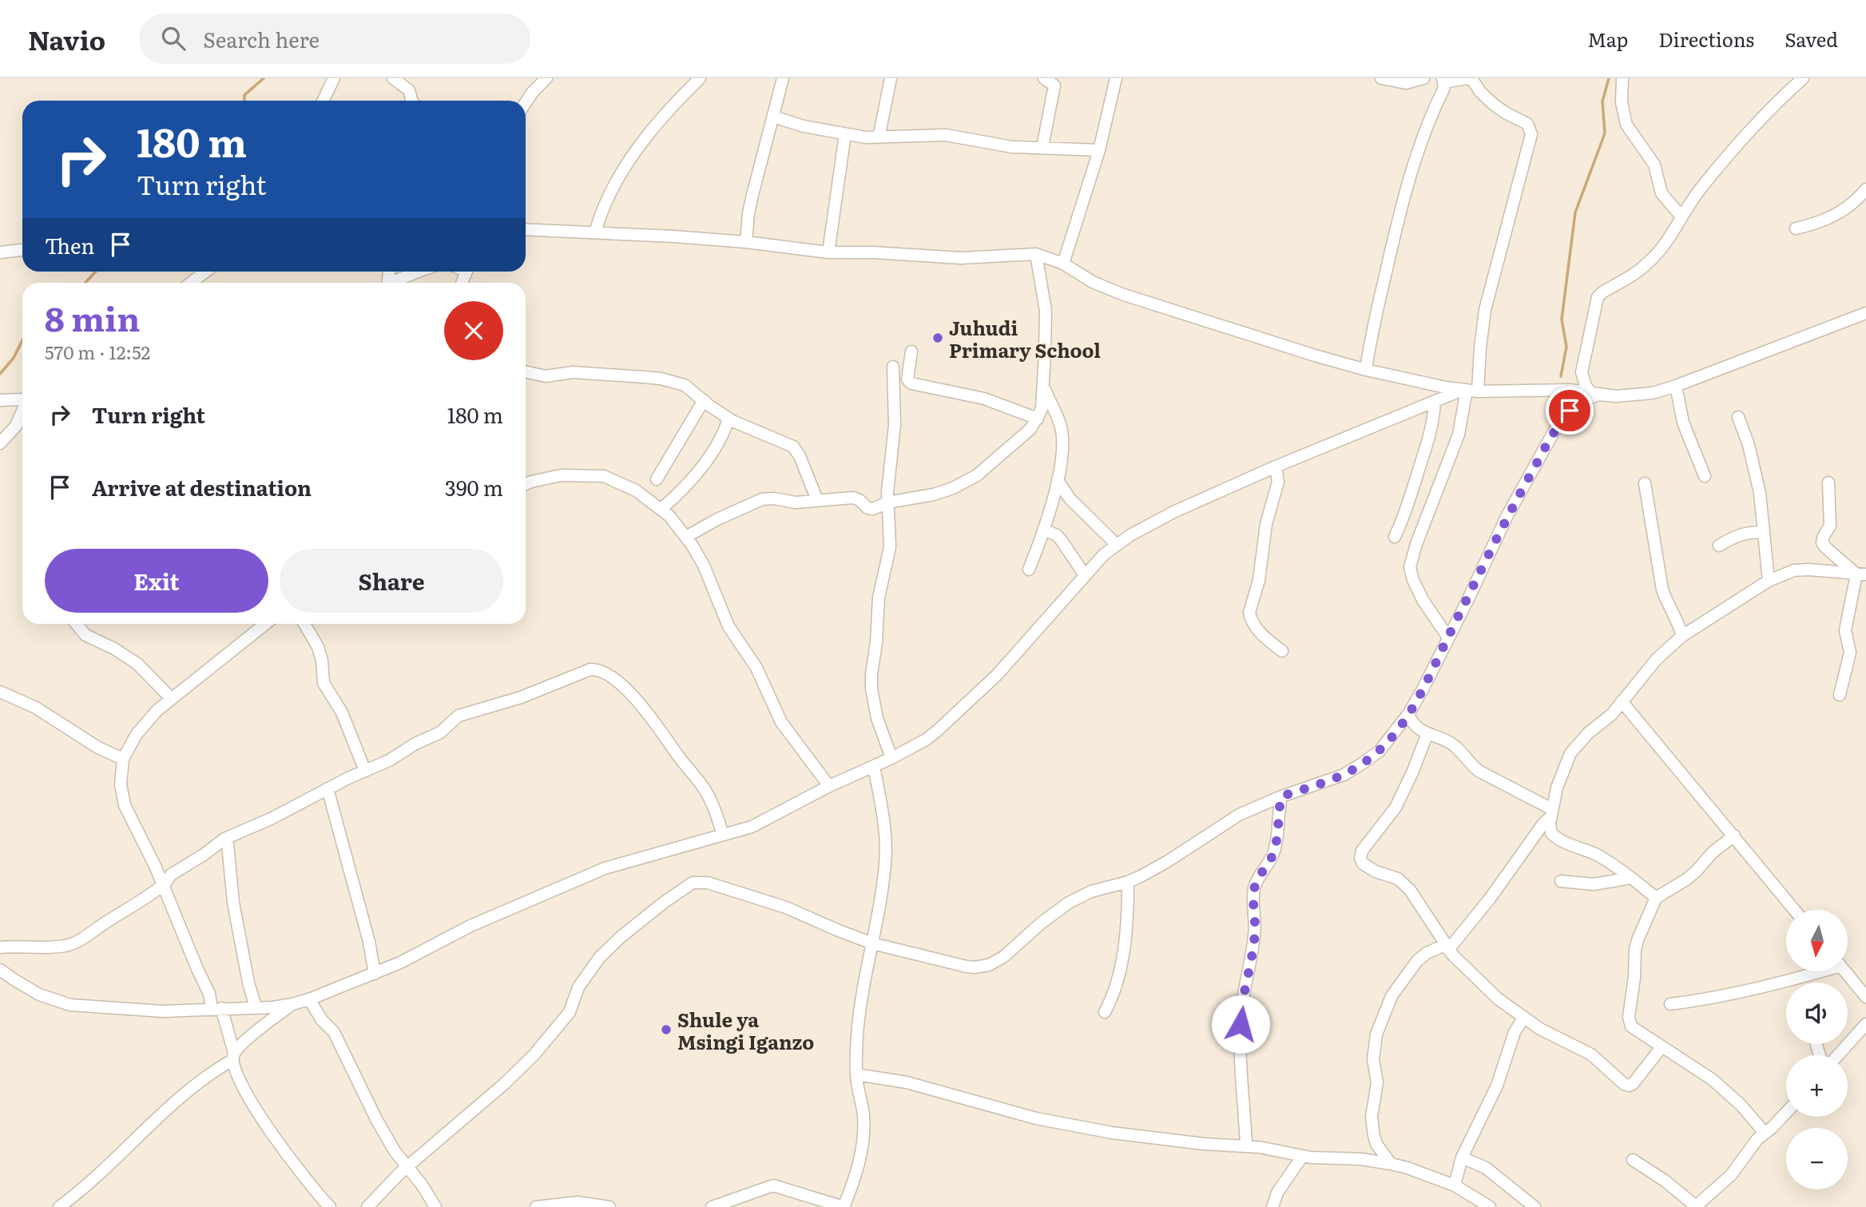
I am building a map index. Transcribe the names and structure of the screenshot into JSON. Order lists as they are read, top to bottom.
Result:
{
  "places": ["Juhudi Primary School", "Shule ya Msingi Iganzo"],
  "north": "bottom",
  "page": {
    "header": "Navio",
    "search": "Search here",
    "nav": ["Map", "Directions", "Saved"],
    "turn": ["180 m", "Turn right"],
    "then": "Then",
    "heading": ["8 min", "570 m · 12:52"],
    "list": [
      {
        "name": "Turn right",
        "value": "180 m"
      },
      {
        "name": "Arrive at destination",
        "value": "390 m"
      }
    ],
    "buttons": ["Exit", "Share"],
    "map_buttons": ["+", "−"]
  }
}
